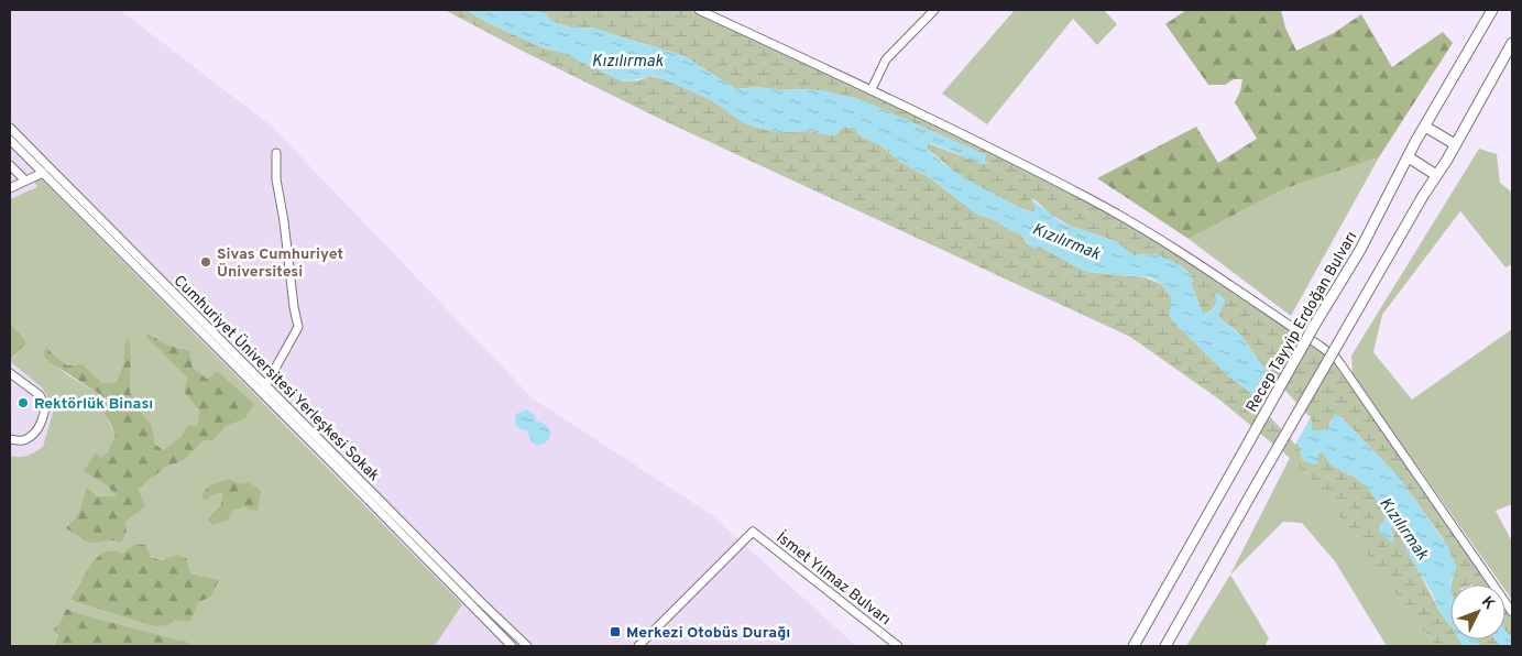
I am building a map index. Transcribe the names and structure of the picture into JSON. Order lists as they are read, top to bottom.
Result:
{
  "streets": {
    "street": ["Recep Tayyip Erdoğan Bulvarı", "Cumhuriyet Üniversitesi Yerleşkesi Sokak", "İsmet Yılmaz Bulvarı"]
  },
  "water": ["Kızılırmak"],
  "places": {
    "other": ["Sivas Cumhuriyet Üniversitesi", "Rektörlük Binası"],
    "transit": ["Merkezi Otobüs Durağı"]
  },
  "north": "top right"
}
